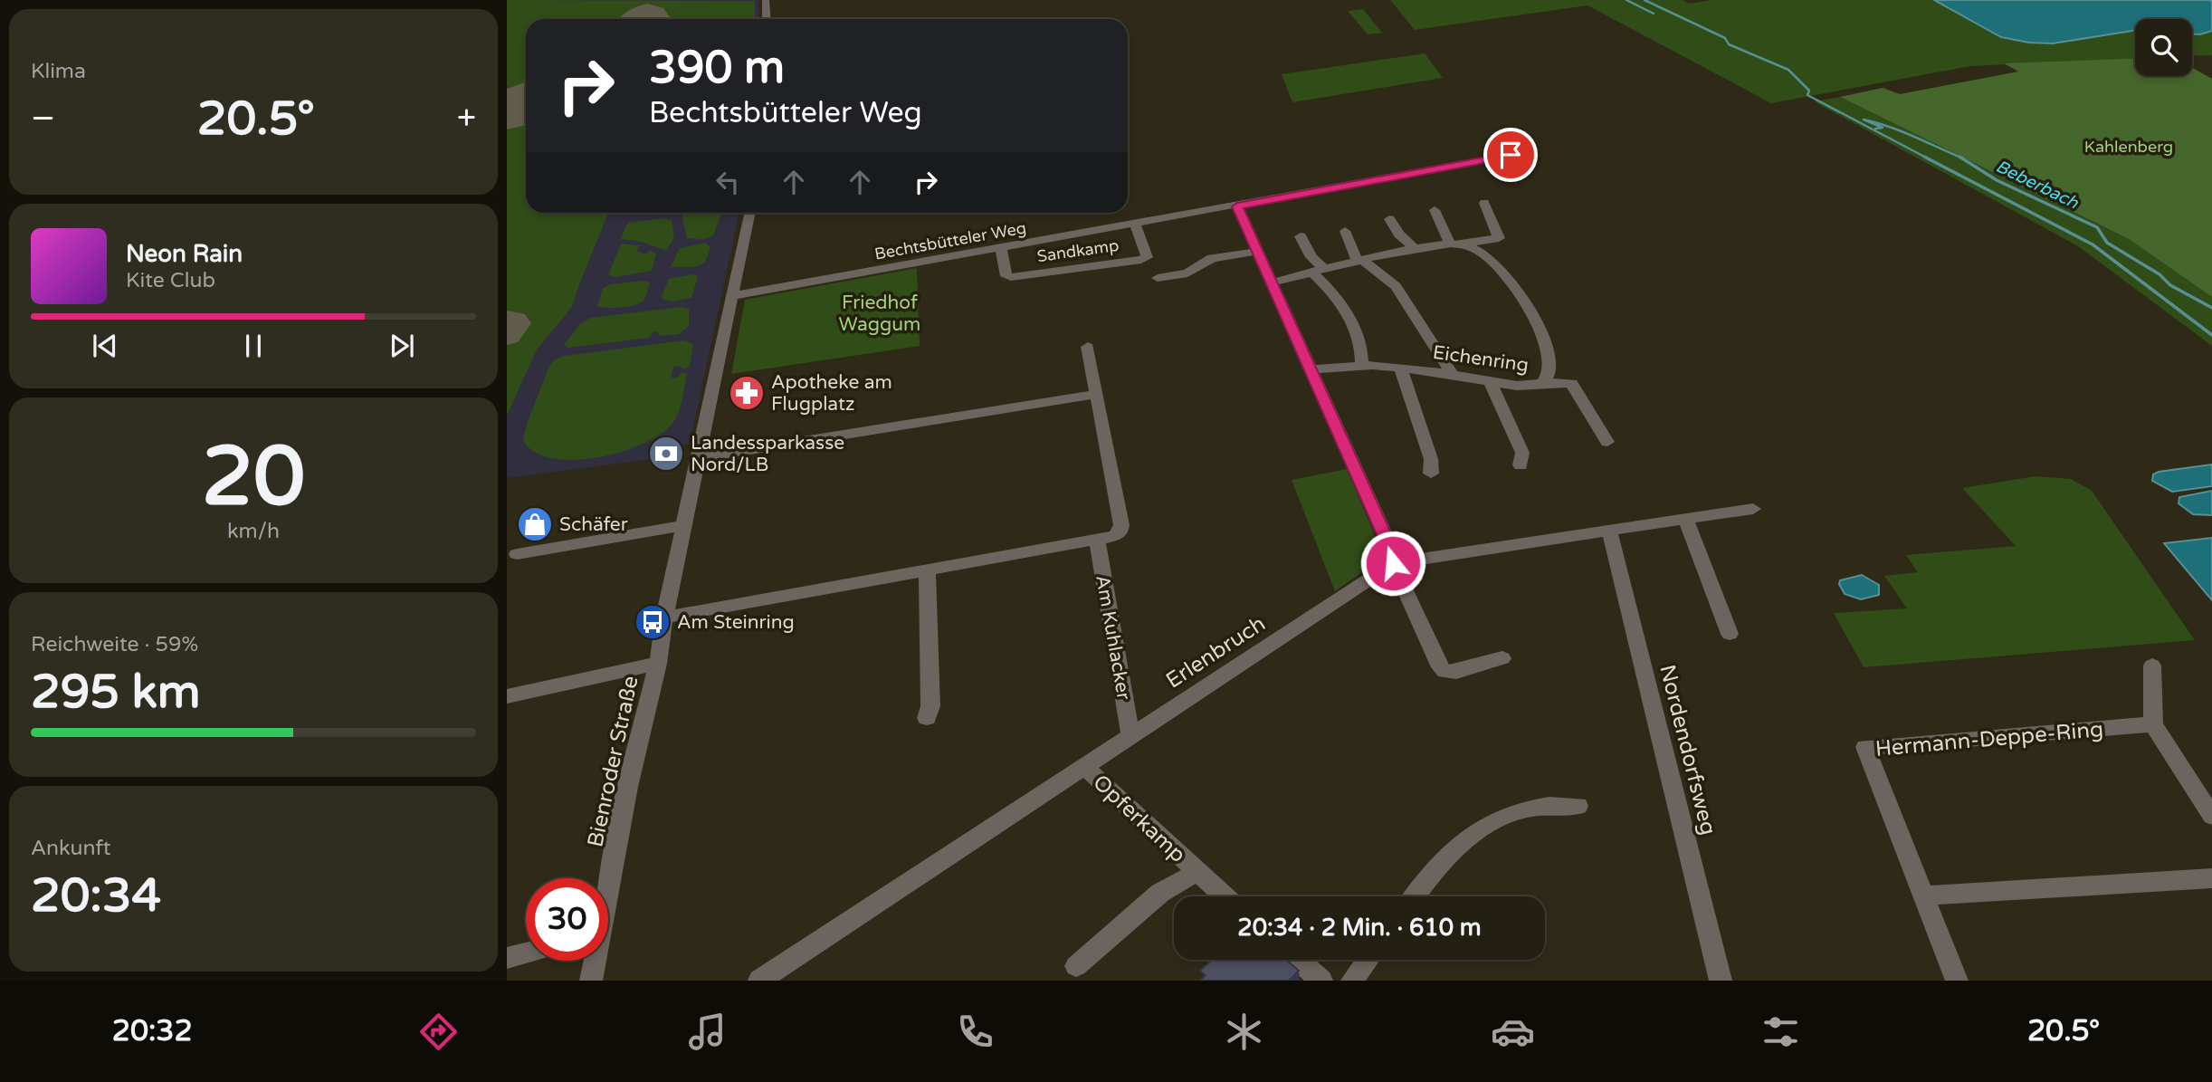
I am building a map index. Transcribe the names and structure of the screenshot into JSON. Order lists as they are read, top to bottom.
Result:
{
  "streets": {
    "street": [
      "Bechtsbütteler Weg",
      "Sandkamp",
      "Eichenring",
      "Am Kuhlacker",
      "Erlenbruch",
      "Hermann-Deppe-Ring",
      "Nordendorfsweg",
      "Bienroder Straße",
      "Opferkamp"
    ]
  },
  "crossings": [
    ["Bechtsbütteler Weg", "Sandkamp"],
    ["Bechtsbütteler Weg", "Bienroder Straße"],
    ["Am Kuhlacker", "Erlenbruch"],
    ["Erlenbruch", "Nordendorfsweg"],
    ["Erlenbruch", "Opferkamp"]
  ],
  "water": ["Beberbach"],
  "parks": ["Kahlenberg", "Friedhof Waggum"],
  "places": {
    "pharmacy": ["Apotheke am Flugplatz"],
    "bank": ["Landessparkasse Nord/LB"],
    "shop": ["Schäfer"],
    "bus stop": ["Am Steinring"]
  },
  "page": {
    "tile": [
      "Klima",
      ["20", "km/h"],
      ["Reichweite · 59%", "295 km"],
      ["Ankunft", "20:34"]
    ],
    "turn": ["390 m", "Bechtsbütteler Weg"],
    "heat": ["−", "20.5°", "+"],
    "song": ["Neon Rain", "Kite Club"],
    "limit": "30",
    "trip": "20:34 · 2 Min. · 610 m",
    "tabs": ["20:32", "20.5°"]
  }
}
